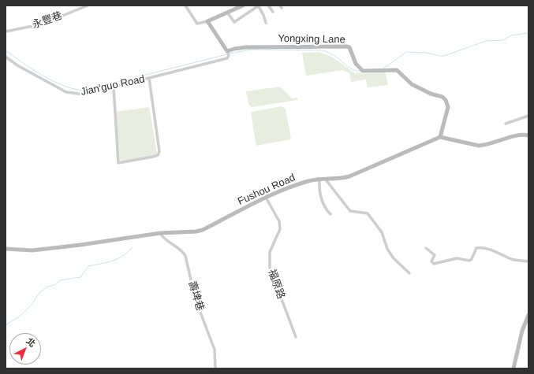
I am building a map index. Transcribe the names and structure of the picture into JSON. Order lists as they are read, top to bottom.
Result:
{
  "streets": {
    "street": [
      "永豐巷",
      "Yongxing Lane",
      "Jian'guo Road",
      "Fushou Road",
      "福原路",
      "壽埤巷"
    ]
  },
  "crossings": [
    ["Yongxing Lane", "Jian'guo Road"],
    ["Yongxing Lane", "Fushou Road"],
    ["Fushou Road", "福原路"],
    ["Fushou Road", "壽埤巷"]
  ],
  "north": "top right"
}
